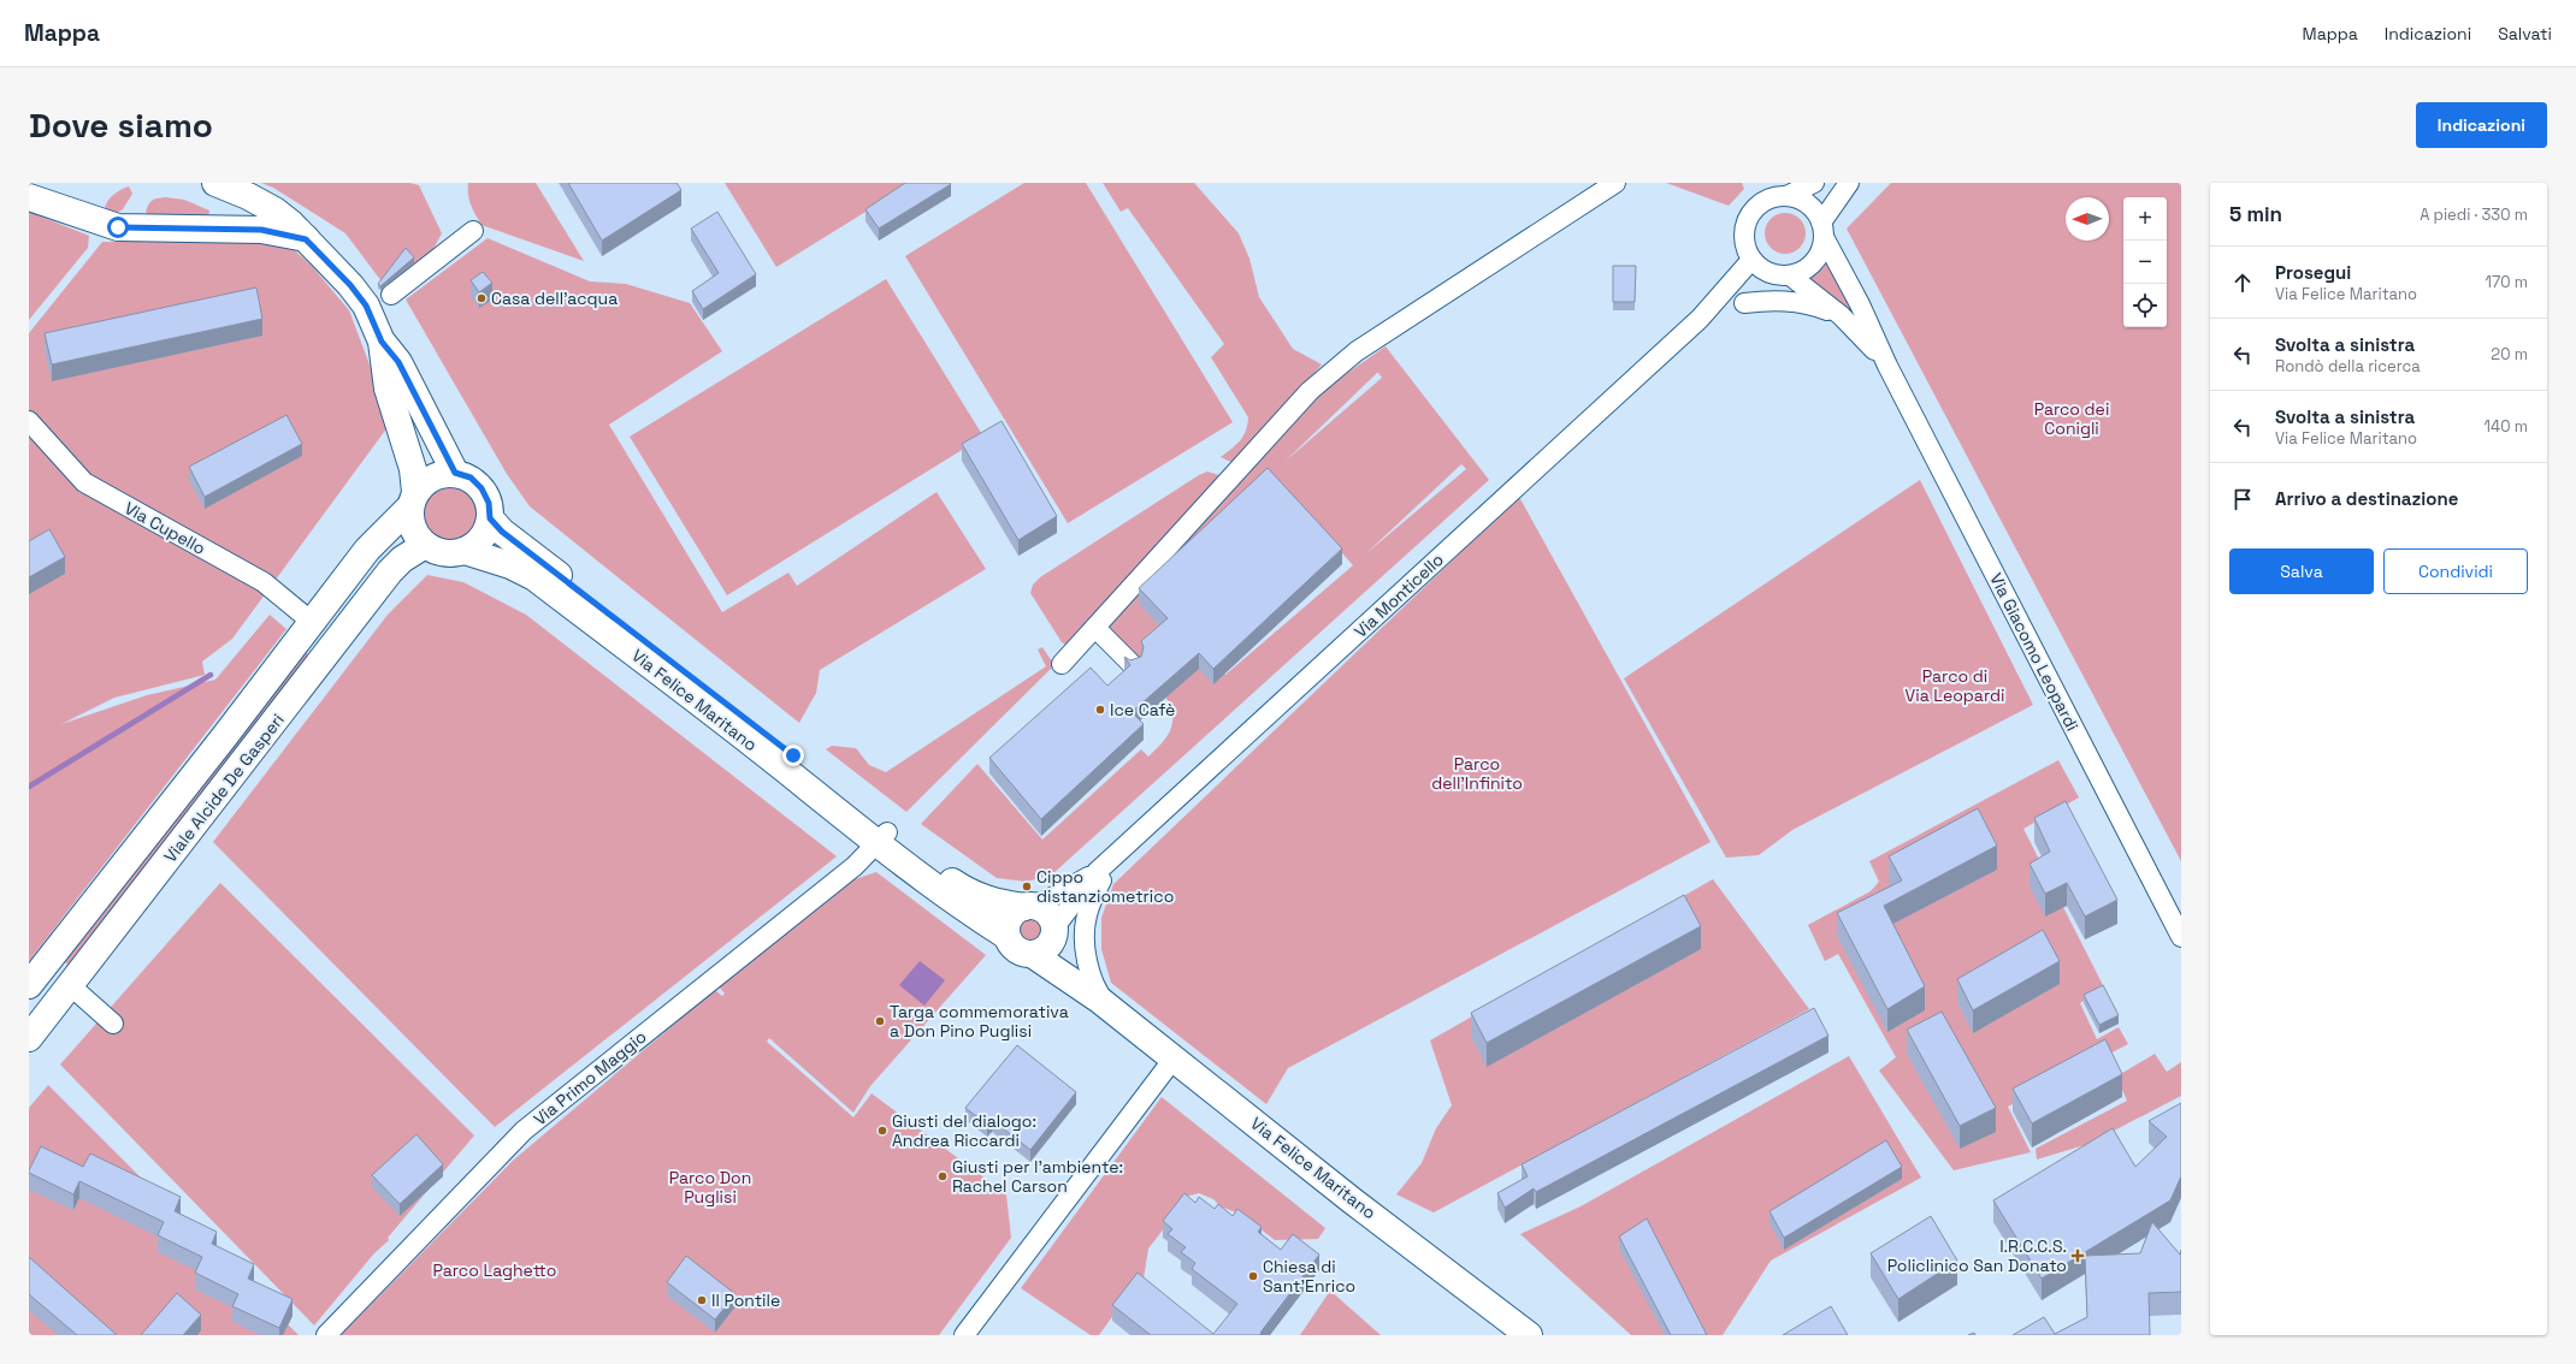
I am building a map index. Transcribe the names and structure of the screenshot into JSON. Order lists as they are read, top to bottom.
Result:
{
  "streets": {
    "street": [
      "Via Cupello",
      "Via Monticello",
      "Via Giacomo Leopardi",
      "Via Felice Maritano",
      "Viale Alcide De Gasperi",
      "Via Primo Maggio"
    ]
  },
  "crossings": [
    ["Via Cupello", "Viale Alcide De Gasperi"],
    ["Via Monticello", "Via Giacomo Leopardi"],
    ["Via Monticello", "Via Felice Maritano"],
    ["Via Felice Maritano", "Viale Alcide De Gasperi"],
    ["Via Felice Maritano", "Via Primo Maggio"]
  ],
  "parks": [
    "Parco dei Conigli",
    "Parco di Via Leopardi",
    "Parco dell'Infinito",
    "Parco Don Puglisi",
    "Parco Laghetto"
  ],
  "places": {
    "other": [
      "Casa dell'acqua",
      "Ice Cafè",
      "Cippo distanziometrico",
      "Targa commemorativa a Don Pino Puglisi",
      "Giusti del dialogo: Andrea Riccardi",
      "Giusti per l'ambiente: Rachel Carson",
      "Chiesa di Sant'Enrico",
      "Il Pontile"
    ],
    "health": ["I.R.C.C.S. Policlinico San Donato"]
  },
  "north": "left",
  "page": {
    "header": "Mappa",
    "nav": ["Mappa", "Indicazioni", "Salvati"],
    "buttons": [
      "Indicazioni",
      ["Salva", "Condividi"]
    ],
    "title": "Dove siamo",
    "heading": ["5 min", "A piedi · 330 m"],
    "map_buttons": ["+", "−"],
    "list": [
      ["Prosegui", "Via Felice Maritano", "170 m"],
      ["Svolta a sinistra", "Rondò della ricerca", "20 m"],
      ["Svolta a sinistra", "Via Felice Maritano", "140 m"],
      "Arrivo a destinazione"
    ]
  }
}
